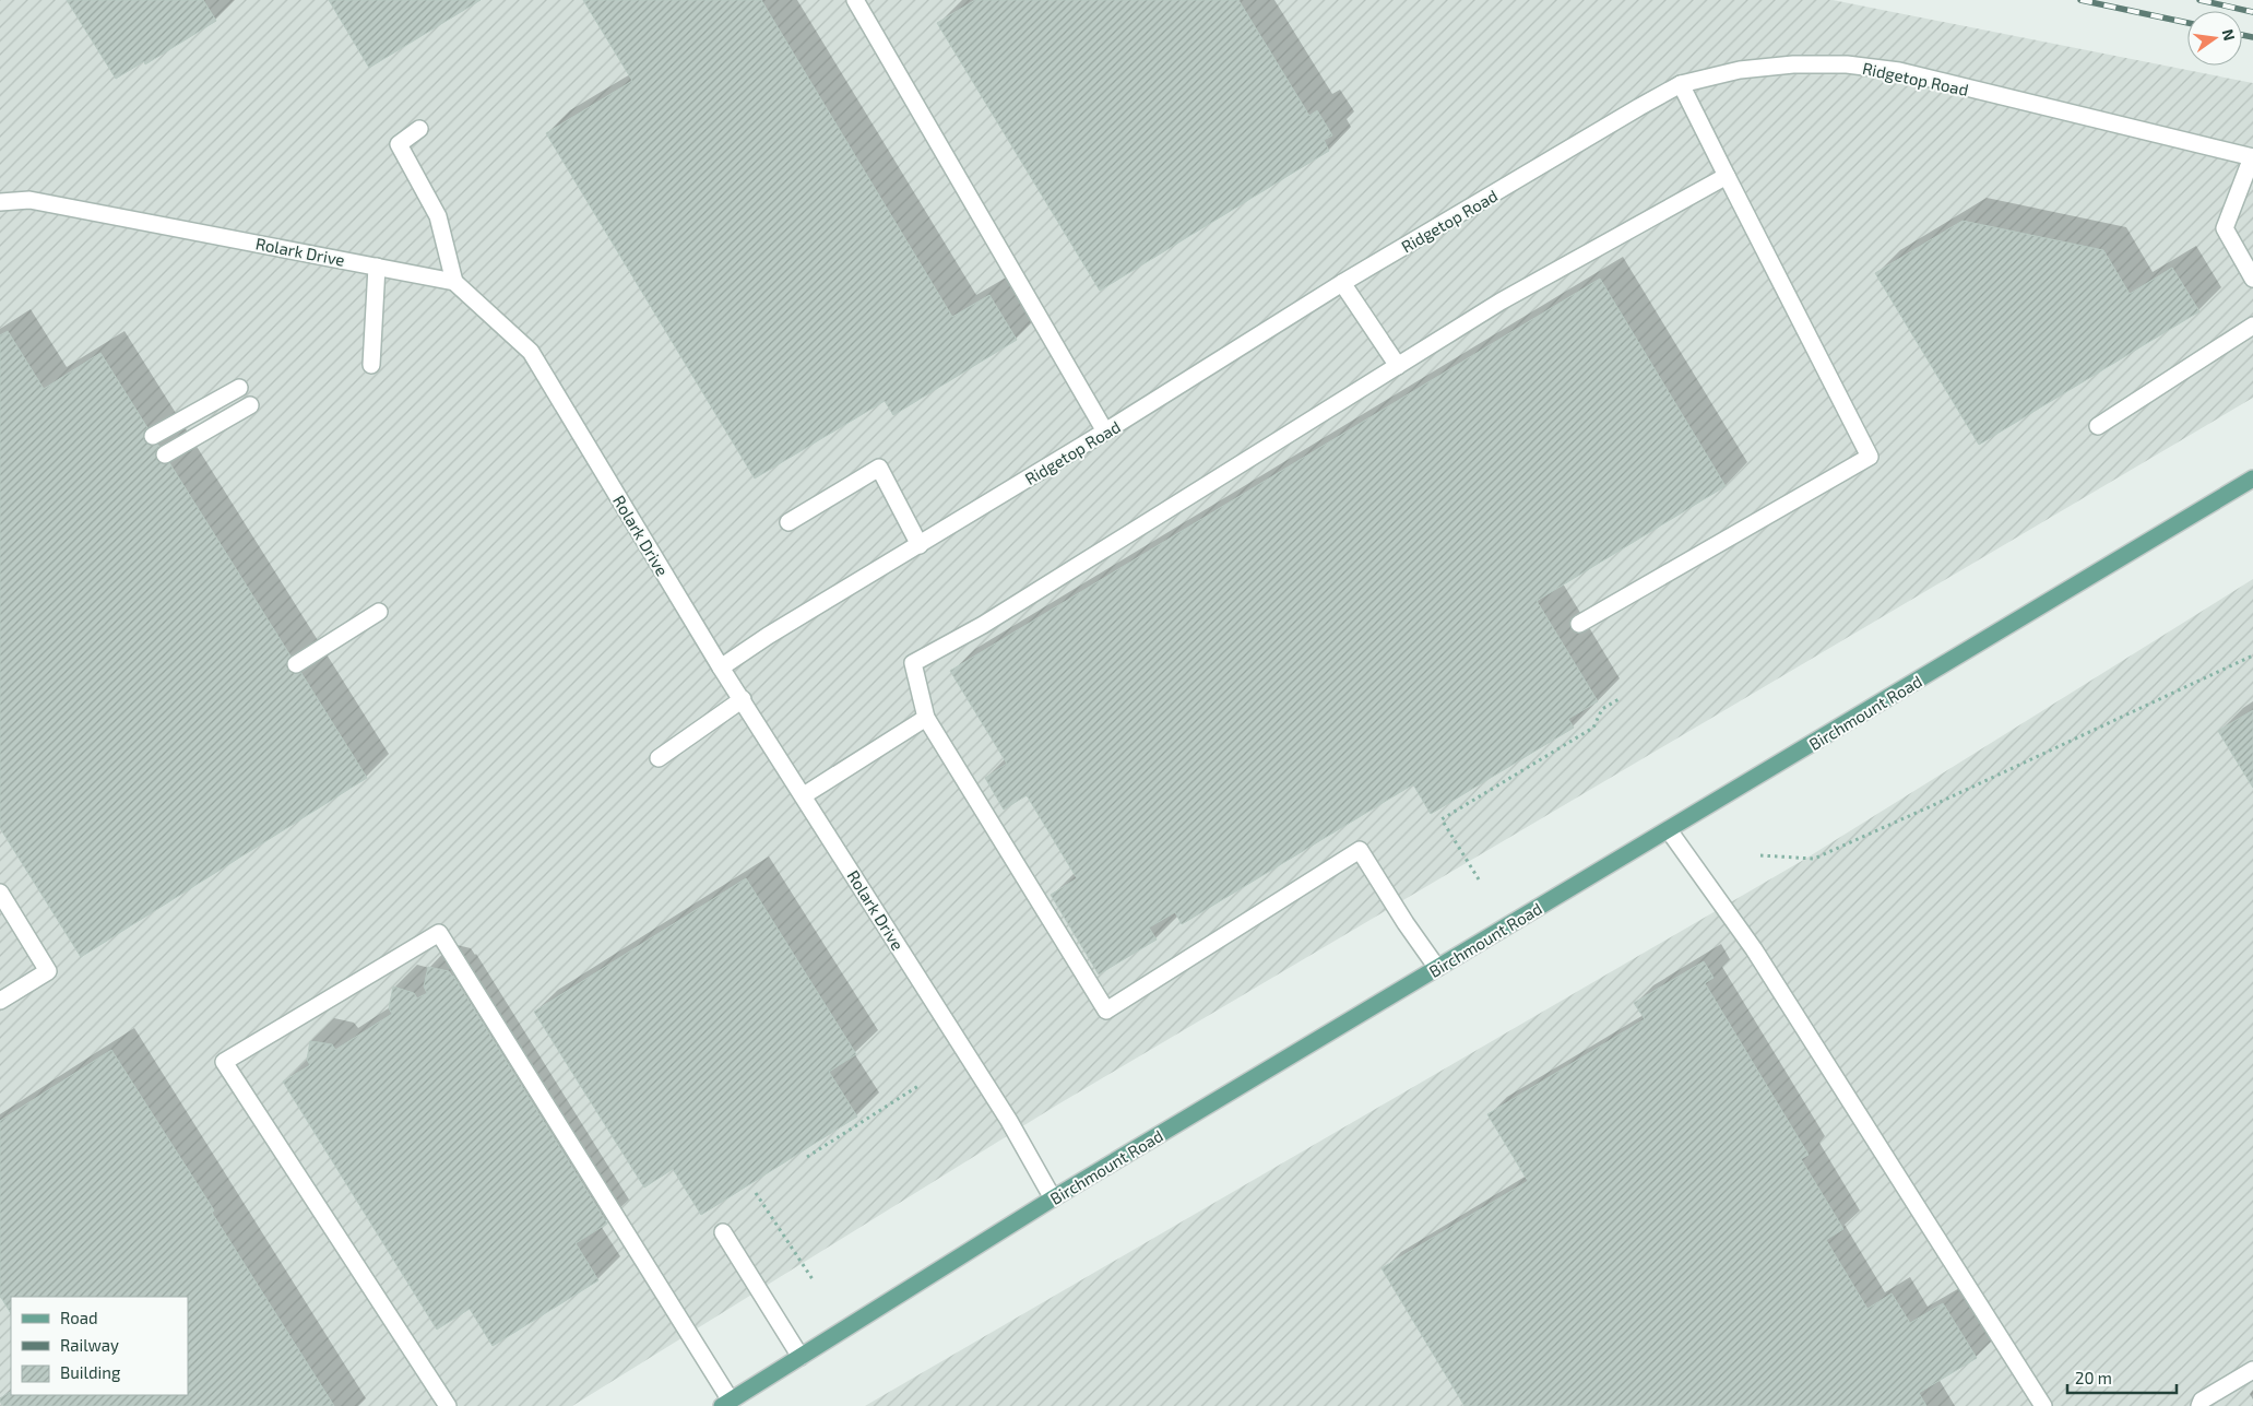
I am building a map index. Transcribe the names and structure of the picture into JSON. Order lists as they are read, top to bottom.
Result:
{
  "streets": {
    "main road": ["Birchmount Road"],
    "street": ["Ridgetop Road", "Rolark Drive"]
  },
  "crossings": [
    ["Ridgetop Road", "Rolark Drive"],
    ["Rolark Drive", "Birchmount Road"]
  ],
  "legend": ["Road", "Railway", "Building"],
  "scale_bar": "20 m",
  "north": "right"
}
